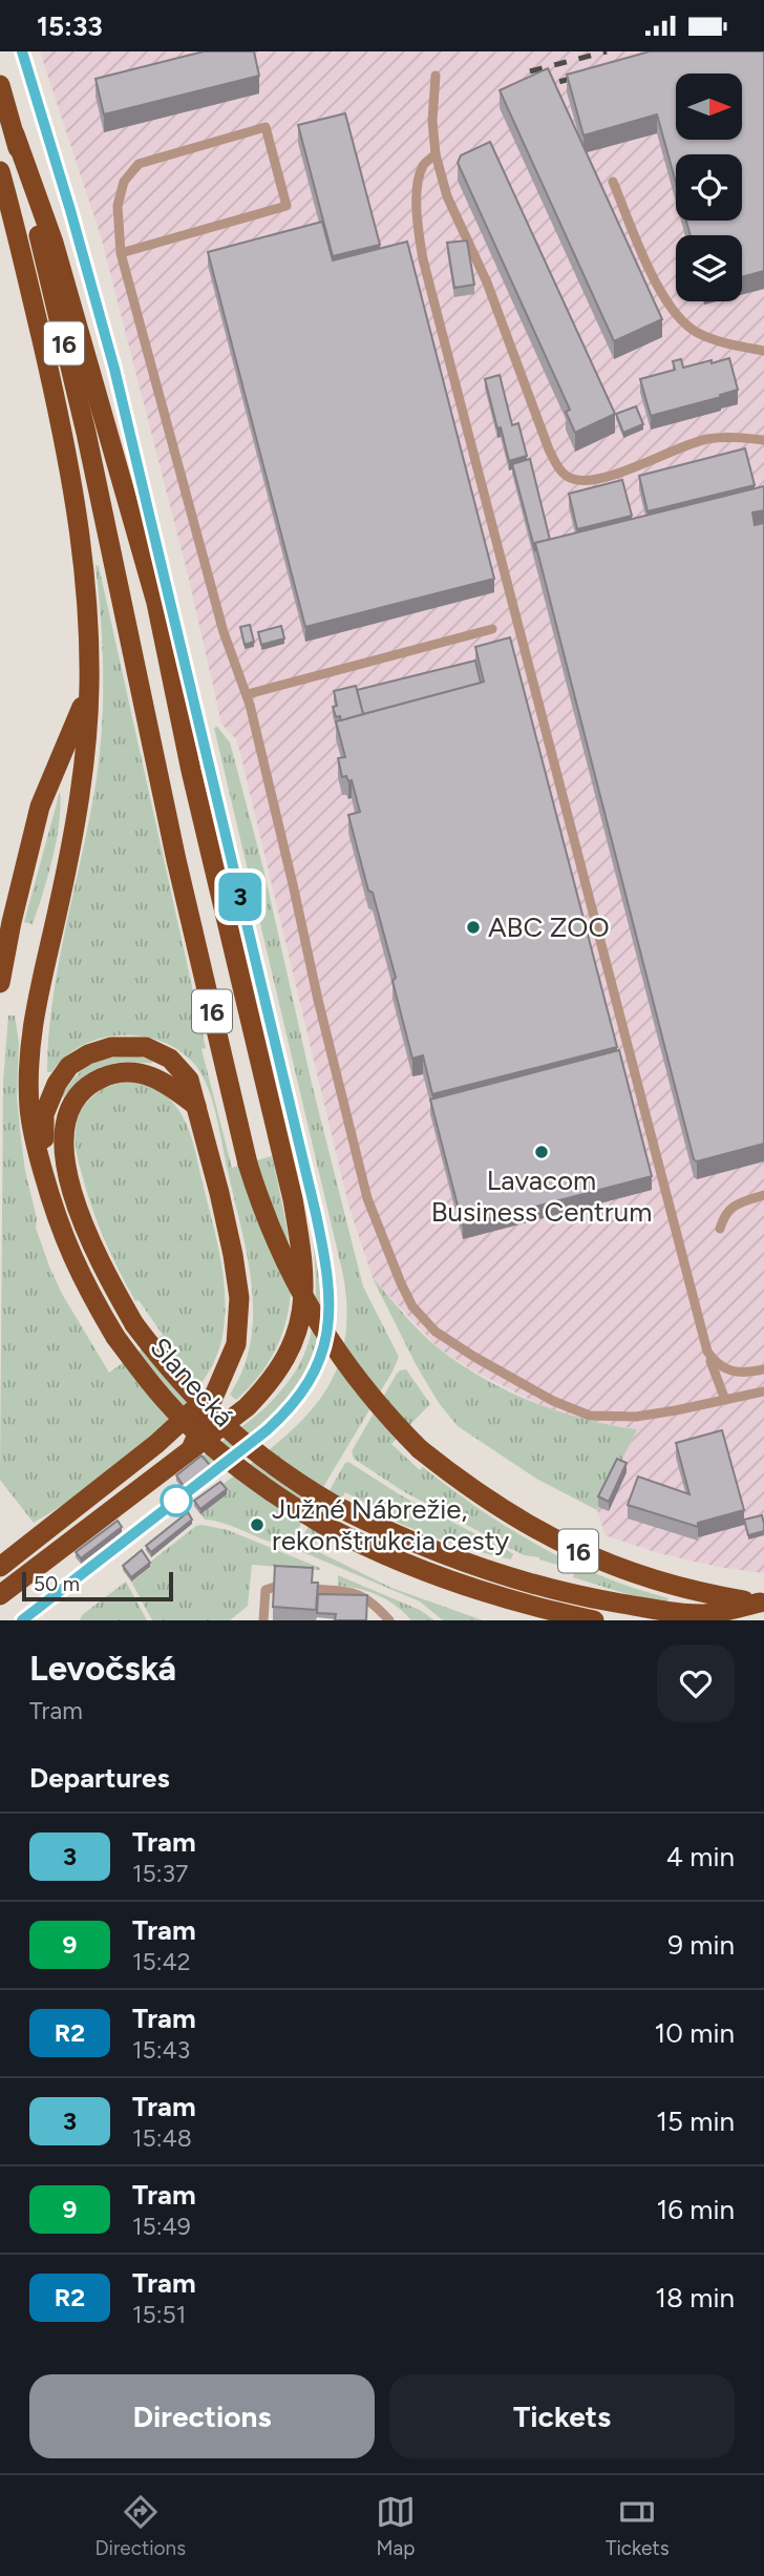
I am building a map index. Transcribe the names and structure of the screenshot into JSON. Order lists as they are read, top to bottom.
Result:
{
  "streets": {
    "highway": ["16", "Slanecká"]
  },
  "crossings": [
    ["16", "Slanecká"]
  ],
  "places": ["ABC ZOO", "Lavacom Business Centrum", "Južné Nábrežie, rekonštrukcia cesty"],
  "lines": ["tram line 3"],
  "scale_bar": "50 m",
  "north": "right",
  "page": {
    "status": "15:33",
    "on_map": "3",
    "scale": "50 m",
    "heading": [
      ["Levočská", "Tram"],
      "Departures"
    ],
    "list": [
      {
        "mark": "3",
        "name": "Tram",
        "note": "15:37",
        "value": "4 min"
      },
      {
        "mark": "9",
        "name": "Tram",
        "note": "15:42",
        "value": "9 min"
      },
      {
        "mark": "R2",
        "name": "Tram",
        "note": "15:43",
        "value": "10 min"
      },
      {
        "mark": "3",
        "name": "Tram",
        "note": "15:48",
        "value": "15 min"
      },
      {
        "mark": "9",
        "name": "Tram",
        "note": "15:49",
        "value": "16 min"
      },
      {
        "mark": "R2",
        "name": "Tram",
        "note": "15:51",
        "value": "18 min"
      }
    ],
    "buttons": ["Directions", "Tickets"],
    "tabs": ["Directions", "Map", "Tickets"]
  }
}
